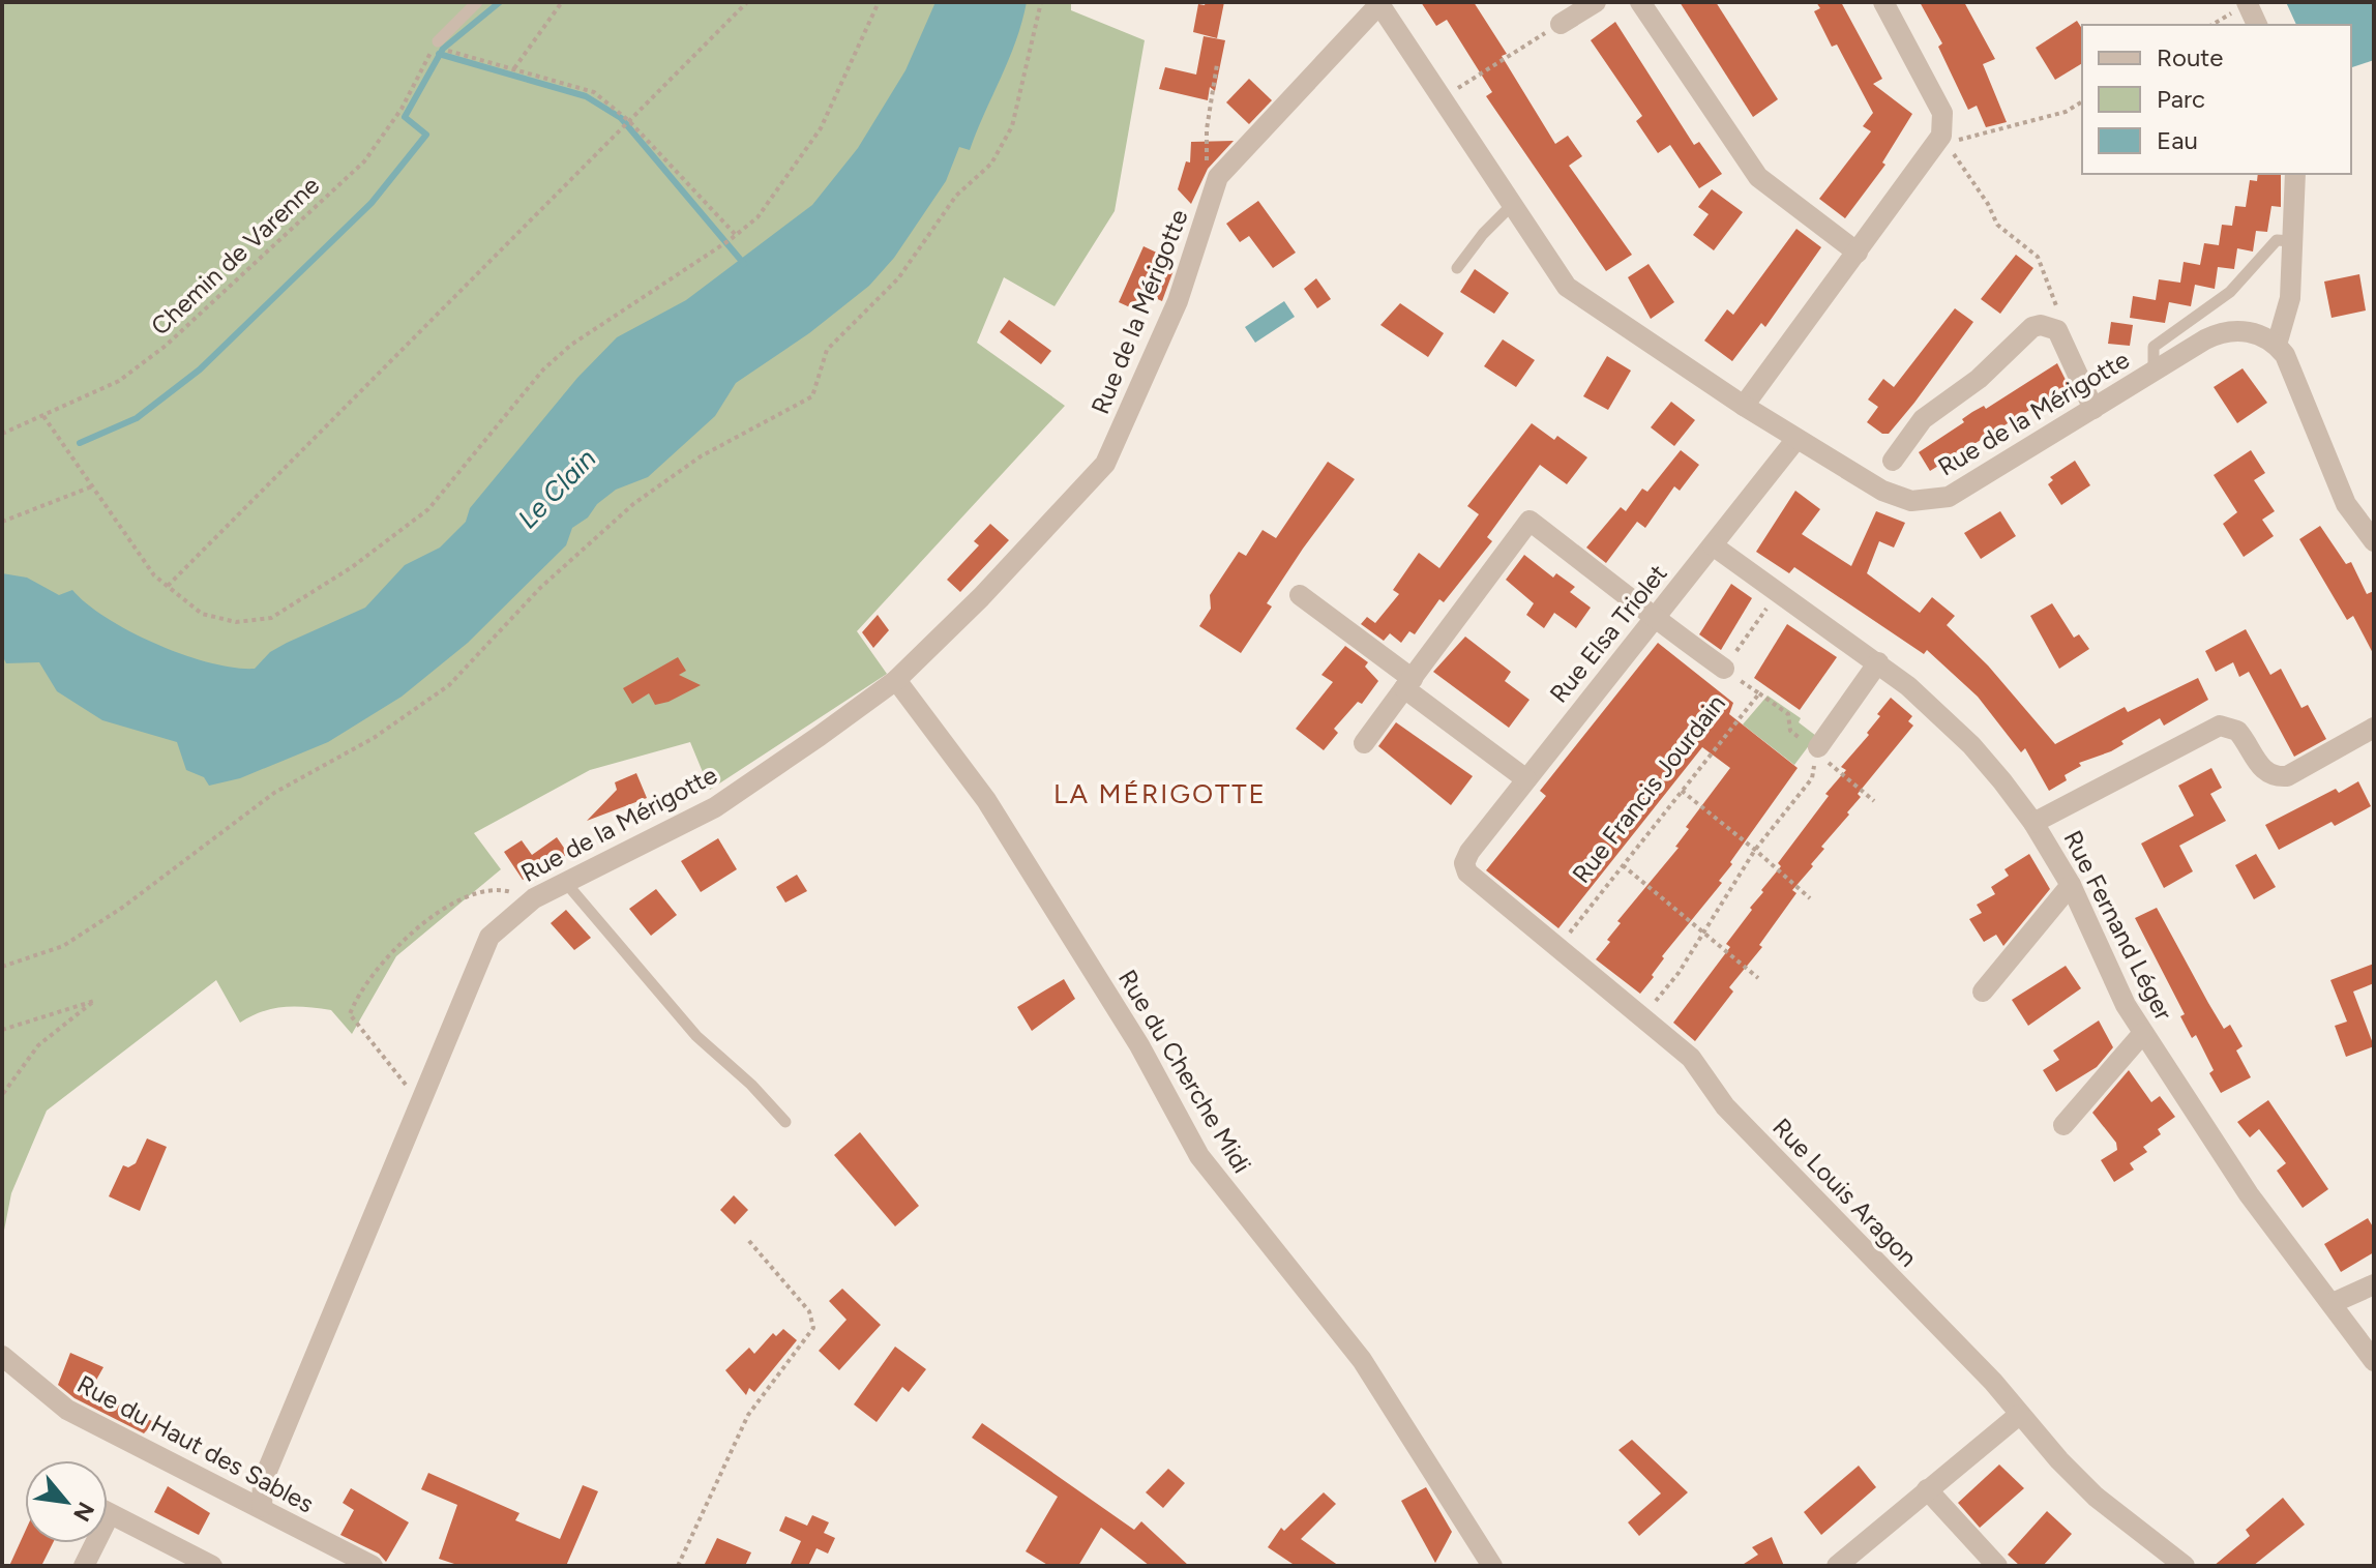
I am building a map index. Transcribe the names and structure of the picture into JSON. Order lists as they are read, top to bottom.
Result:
{
  "streets": {
    "street": [
      "Rue de la Mérigotte",
      "Rue Elsa Triolet",
      "Rue Fernand Léger",
      "Rue du Cherche Midi",
      "Rue Louis Aragon",
      "Rue du Haut des Sables"
    ],
    "path": ["Chemin de Varenne", "Rue Francis Jourdain"]
  },
  "crossings": [
    ["Rue de la Mérigotte", "Rue Elsa Triolet"],
    ["Rue de la Mérigotte", "Rue du Cherche Midi"],
    ["Rue de la Mérigotte", "Rue du Haut des Sables"],
    ["Rue Elsa Triolet", "Rue Fernand Léger"],
    ["Rue Elsa Triolet", "Rue Louis Aragon"],
    ["Rue Francis Jourdain", "Rue Fernand Léger"],
    ["Rue Francis Jourdain", "Rue Louis Aragon"]
  ],
  "districts": ["LA MÉRIGOTTE"],
  "water": ["Le Clain"],
  "legend": ["Route", "Parc", "Eau"],
  "north": "bottom right"
}
